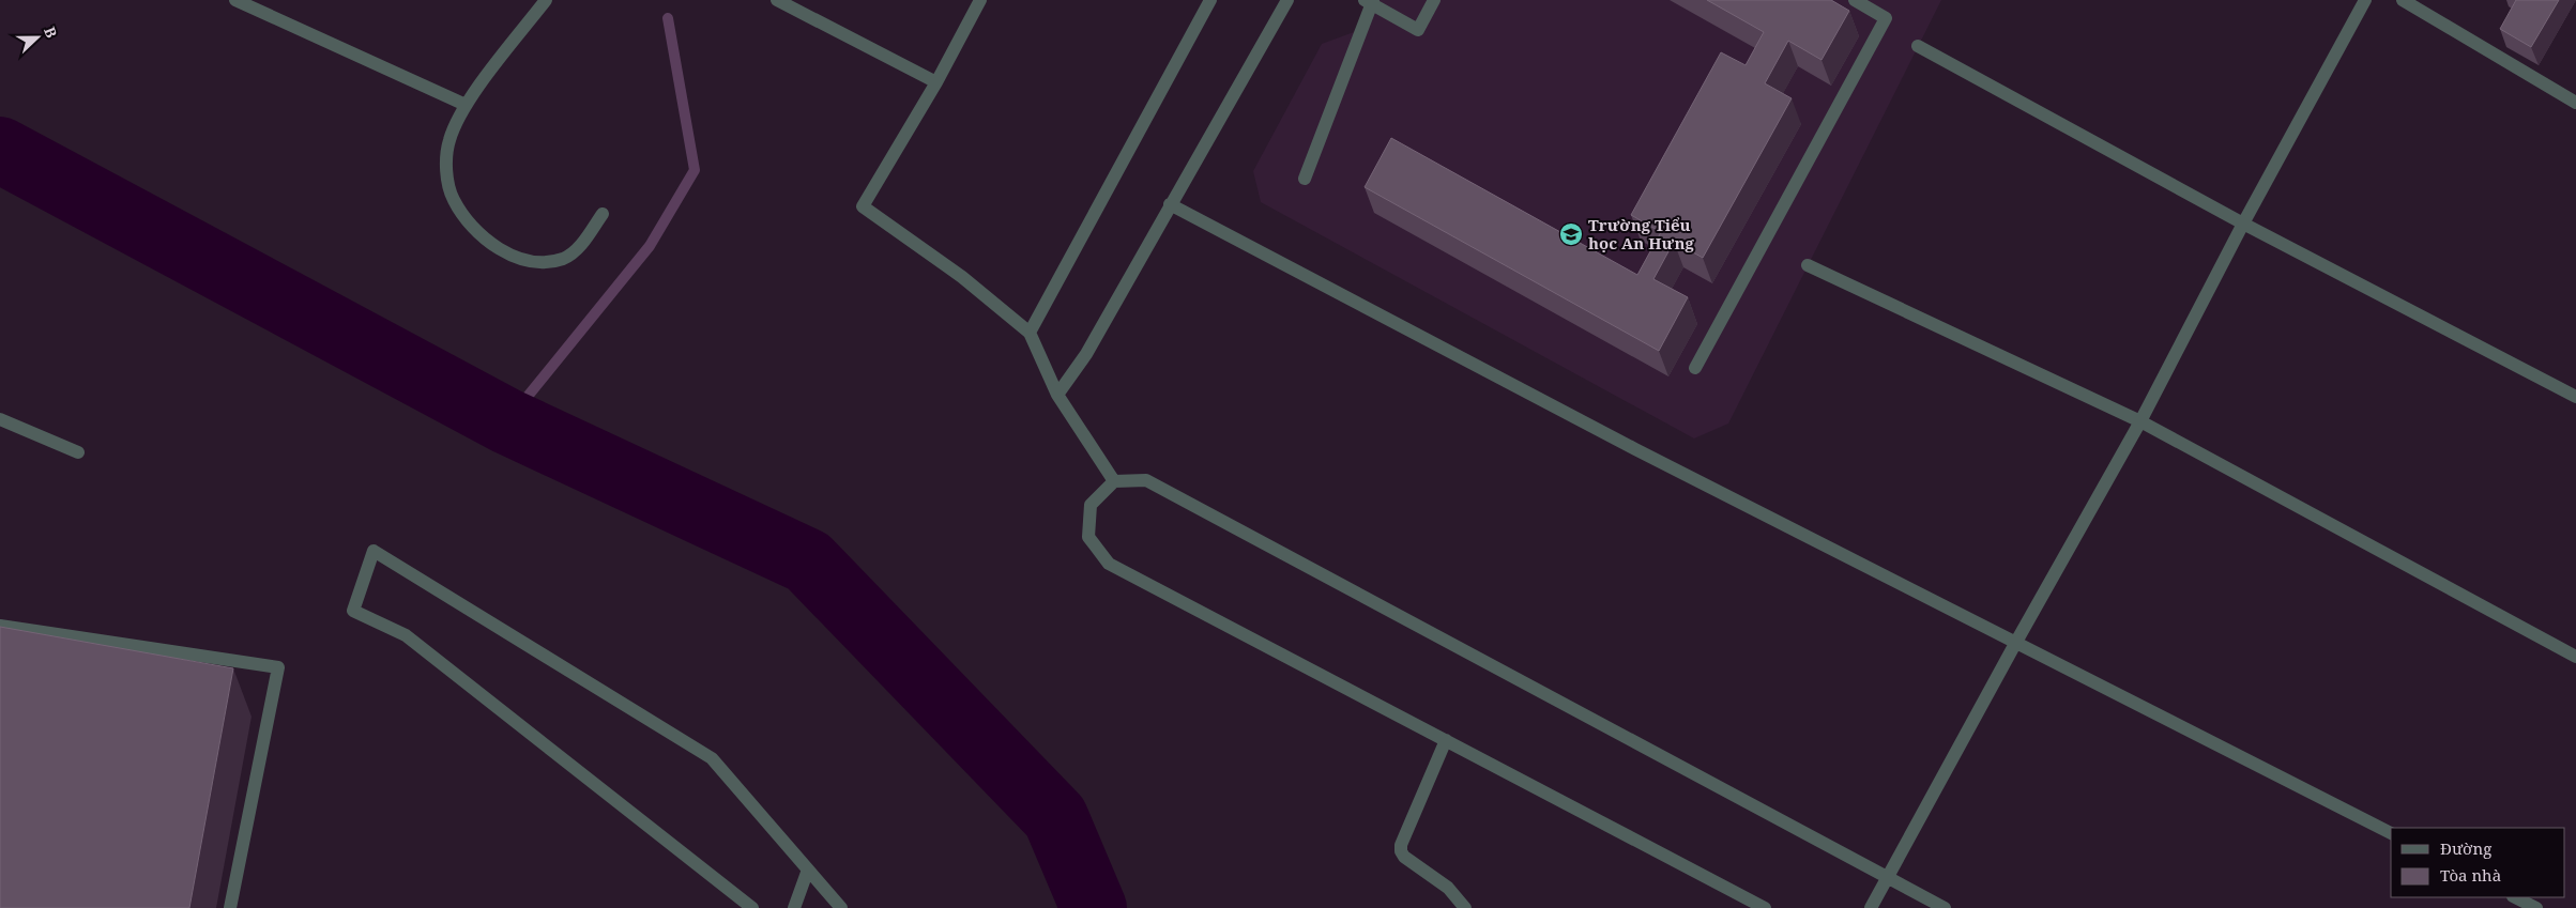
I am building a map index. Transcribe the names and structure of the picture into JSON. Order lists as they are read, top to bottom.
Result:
{
  "places": {
    "school or university": ["Trường Tiểu học An Hưng"]
  },
  "legend": ["Đường", "Tòa nhà"],
  "north": "right"
}
